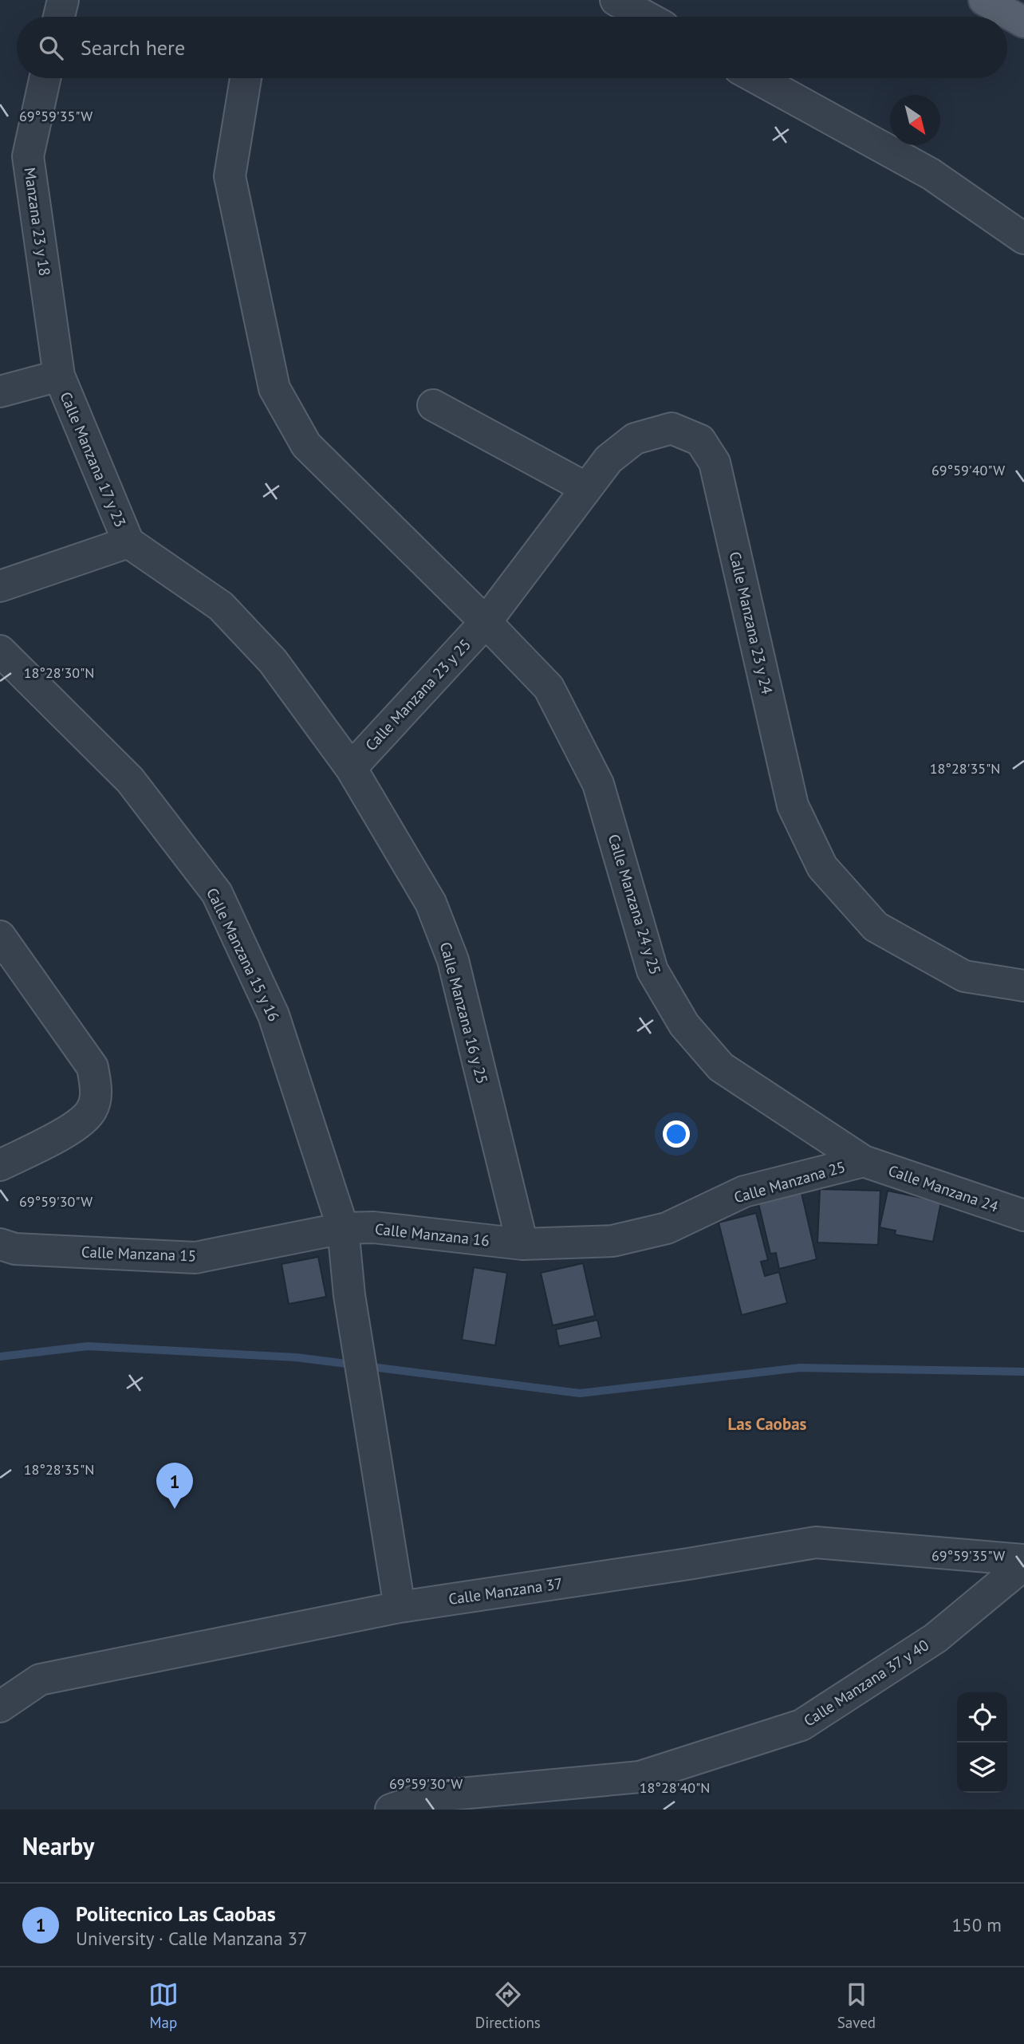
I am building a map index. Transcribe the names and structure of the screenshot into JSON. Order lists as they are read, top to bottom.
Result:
{
  "streets": {
    "street": [
      "Manzana 23 y 18",
      "Calle Manzana 17 y 23",
      "Calle Manzana 23 y 24",
      "Calle Manzana 23 y 25",
      "Calle Manzana 24 y 25",
      "Calle Manzana 15 y 16",
      "Calle Manzana 16 y 25",
      "Calle Manzana 25",
      "Calle Manzana 24",
      "Calle Manzana 16",
      "Calle Manzana 15",
      "Calle Manzana 37",
      "Calle Manzana 37 y 40"
    ]
  },
  "crossings": [
    ["Manzana 23 y 18", "Calle Manzana 17 y 23"],
    ["Calle Manzana 17 y 23", "Calle Manzana 16 y 25"],
    ["Calle Manzana 23 y 24", "Calle Manzana 23 y 25"],
    ["Calle Manzana 23 y 24", "Calle Manzana 24 y 25"],
    ["Calle Manzana 23 y 25", "Calle Manzana 24 y 25"],
    ["Calle Manzana 23 y 25", "Calle Manzana 16 y 25"],
    ["Calle Manzana 24 y 25", "Calle Manzana 25"],
    ["Calle Manzana 24 y 25", "Calle Manzana 24"],
    ["Calle Manzana 15 y 16", "Calle Manzana 16"],
    ["Calle Manzana 15 y 16", "Calle Manzana 15"],
    ["Calle Manzana 15 y 16", "Calle Manzana 37"],
    ["Calle Manzana 16 y 25", "Calle Manzana 25"],
    ["Calle Manzana 16 y 25", "Calle Manzana 16"],
    ["Calle Manzana 25", "Calle Manzana 24"],
    ["Calle Manzana 25", "Calle Manzana 16"],
    ["Calle Manzana 16", "Calle Manzana 15"]
  ],
  "districts": ["Las Caobas"],
  "north": "bottom right",
  "page": {
    "search": "Search here",
    "pins": "1",
    "heading": "Nearby",
    "list": [
      {
        "mark": "1",
        "name": "Politecnico Las Caobas",
        "note": "University · Calle Manzana 37",
        "value": "150 m"
      }
    ],
    "nav": ["Map", "Directions", "Saved"]
  },
  "coordinates": [
    "69°59'35\"W",
    "69°59'40\"W",
    "18°28'30\"N",
    "18°28'35\"N",
    "69°59'30\"W",
    "18°28'40\"N"
  ]
}
